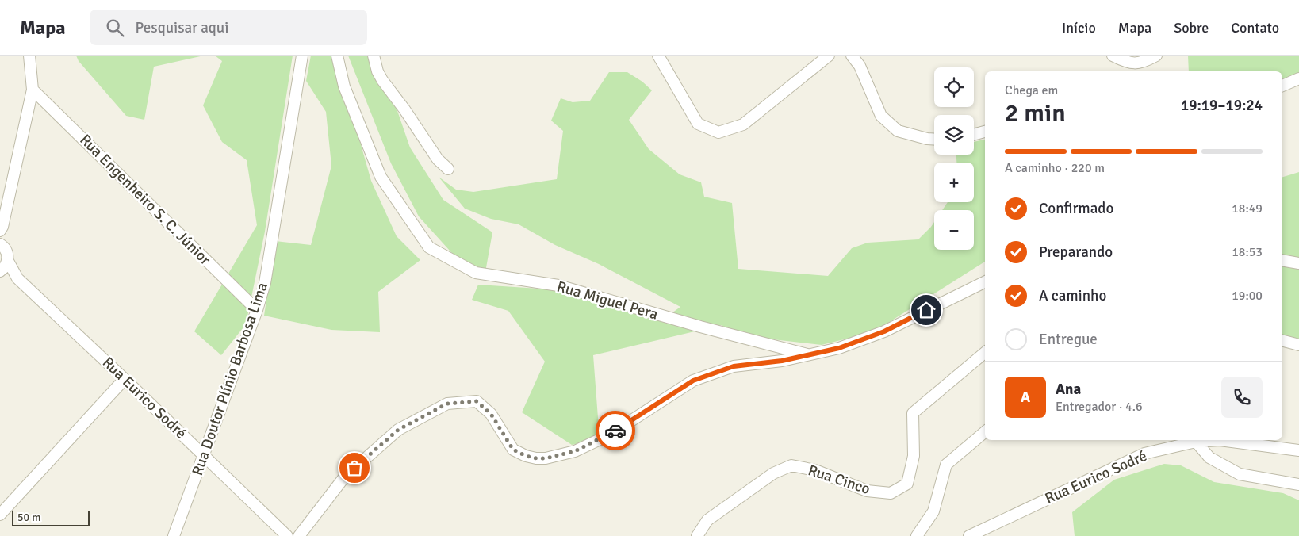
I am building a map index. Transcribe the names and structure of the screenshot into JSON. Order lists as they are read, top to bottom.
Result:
{
  "streets": {
    "street": [
      "Rua Engenheiro S. C. Júnior",
      "Rua Miguel Pera",
      "Rua Doutor Plínio Barbosa Lima",
      "Rua Eurico Sodré",
      "Rua Cinco"
    ]
  },
  "crossings": [
    ["Rua Engenheiro S. C. Júnior", "Rua Doutor Plínio Barbosa Lima"],
    ["Rua Engenheiro S. C. Júnior", "Rua Eurico Sodré"],
    ["Rua Doutor Plínio Barbosa Lima", "Rua Eurico Sodré"]
  ],
  "scale_bar": "50 m",
  "page": {
    "header": "Mapa",
    "search": "Pesquisar aqui",
    "nav": [
      "Início",
      "Mapa",
      "Sobre",
      "Contato"
    ],
    "map_buttons": ["+", "−"],
    "heading": ["2 min", "Chega em", "19:19–19:24"],
    "panel": ["Ana", "Entregador · 4.6"],
    "bar": "A caminho · 220 m",
    "list": [
      ["Confirmado", "18:49"],
      ["Preparando", "18:53"],
      ["A caminho", "19:00"],
      "Entregue"
    ],
    "round": "A",
    "scale": "50 m"
  }
}
